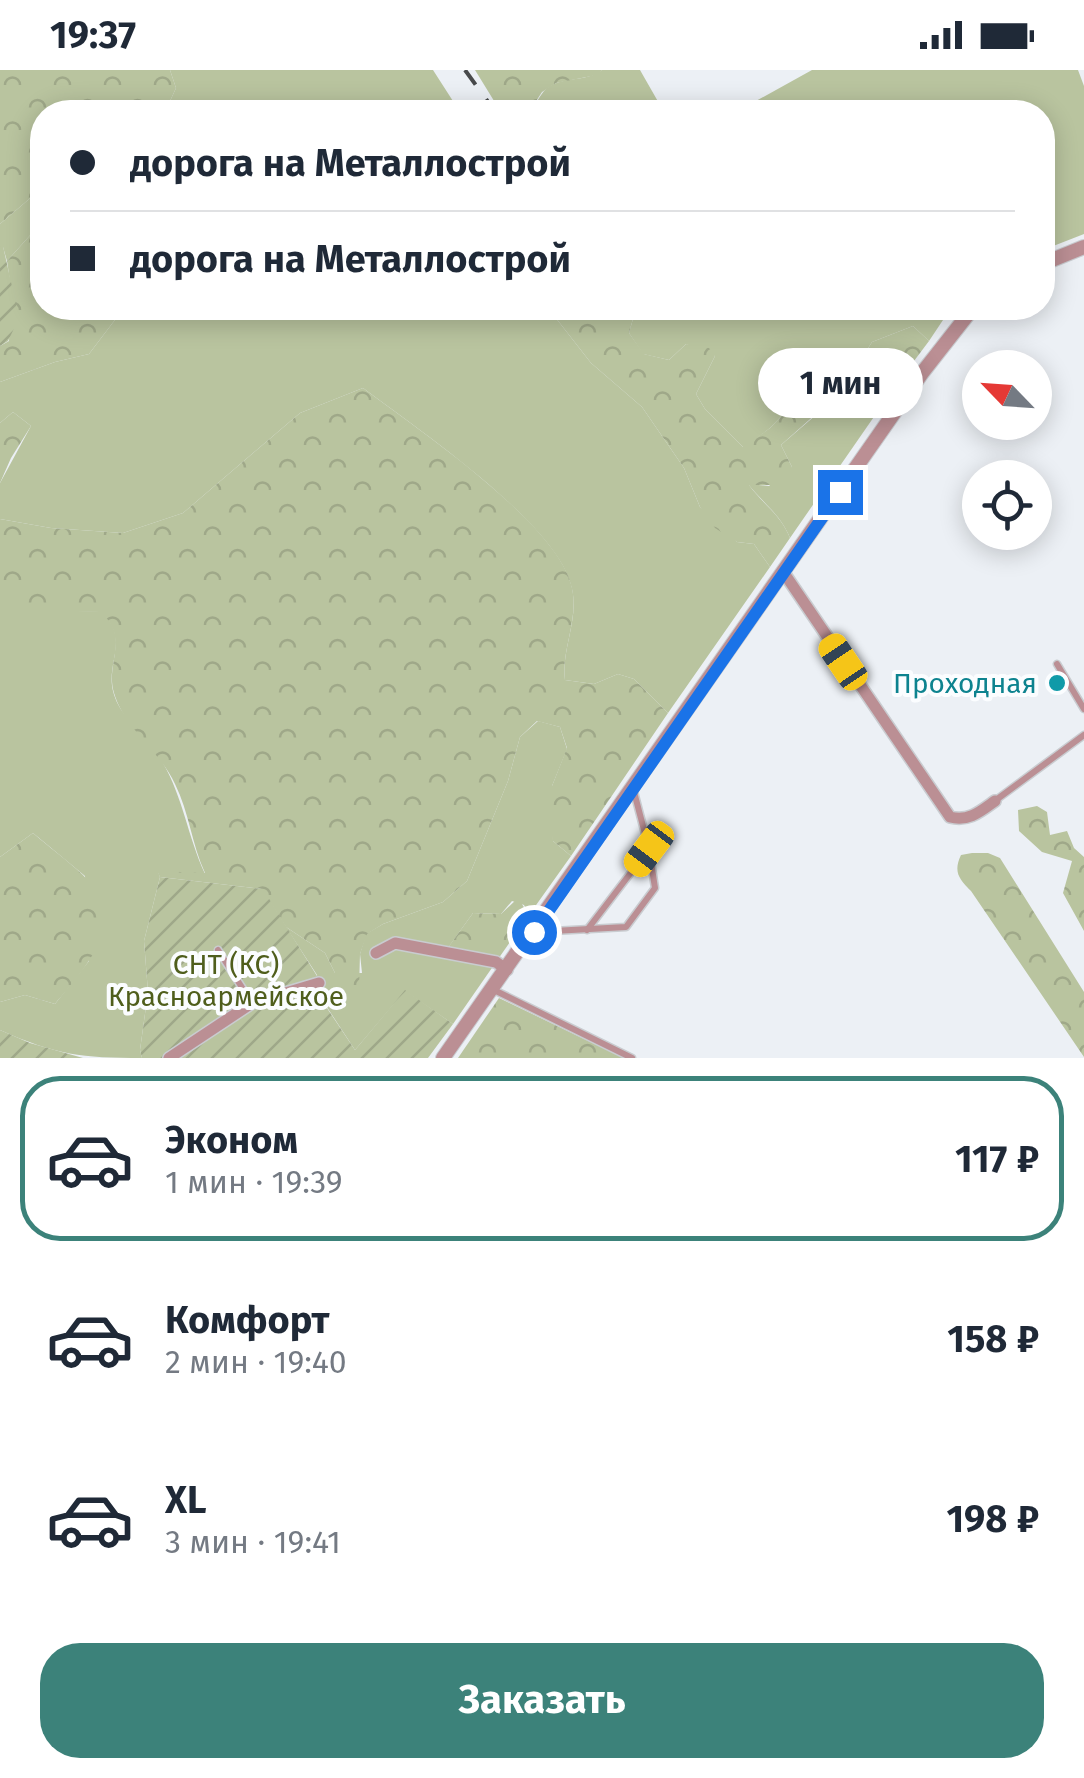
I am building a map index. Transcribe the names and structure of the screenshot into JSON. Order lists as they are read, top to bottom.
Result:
{
  "parks": ["СНТ (КС) Красноармейское"],
  "places": ["Проходная"],
  "north": "top left",
  "page": {
    "status": "19:37",
    "banner": ["дорога на Металлострой", "дорога на Металлострой"],
    "bubble": "1 мин",
    "list": [
      {
        "name": "Эконом",
        "note": "1 мин · 19:39",
        "value": "117 ₽"
      },
      {
        "name": "Комфорт",
        "note": "2 мин · 19:40",
        "value": "158 ₽"
      },
      {
        "name": "XL",
        "note": "3 мин · 19:41",
        "value": "198 ₽"
      }
    ],
    "buttons": "Заказать"
  }
}
